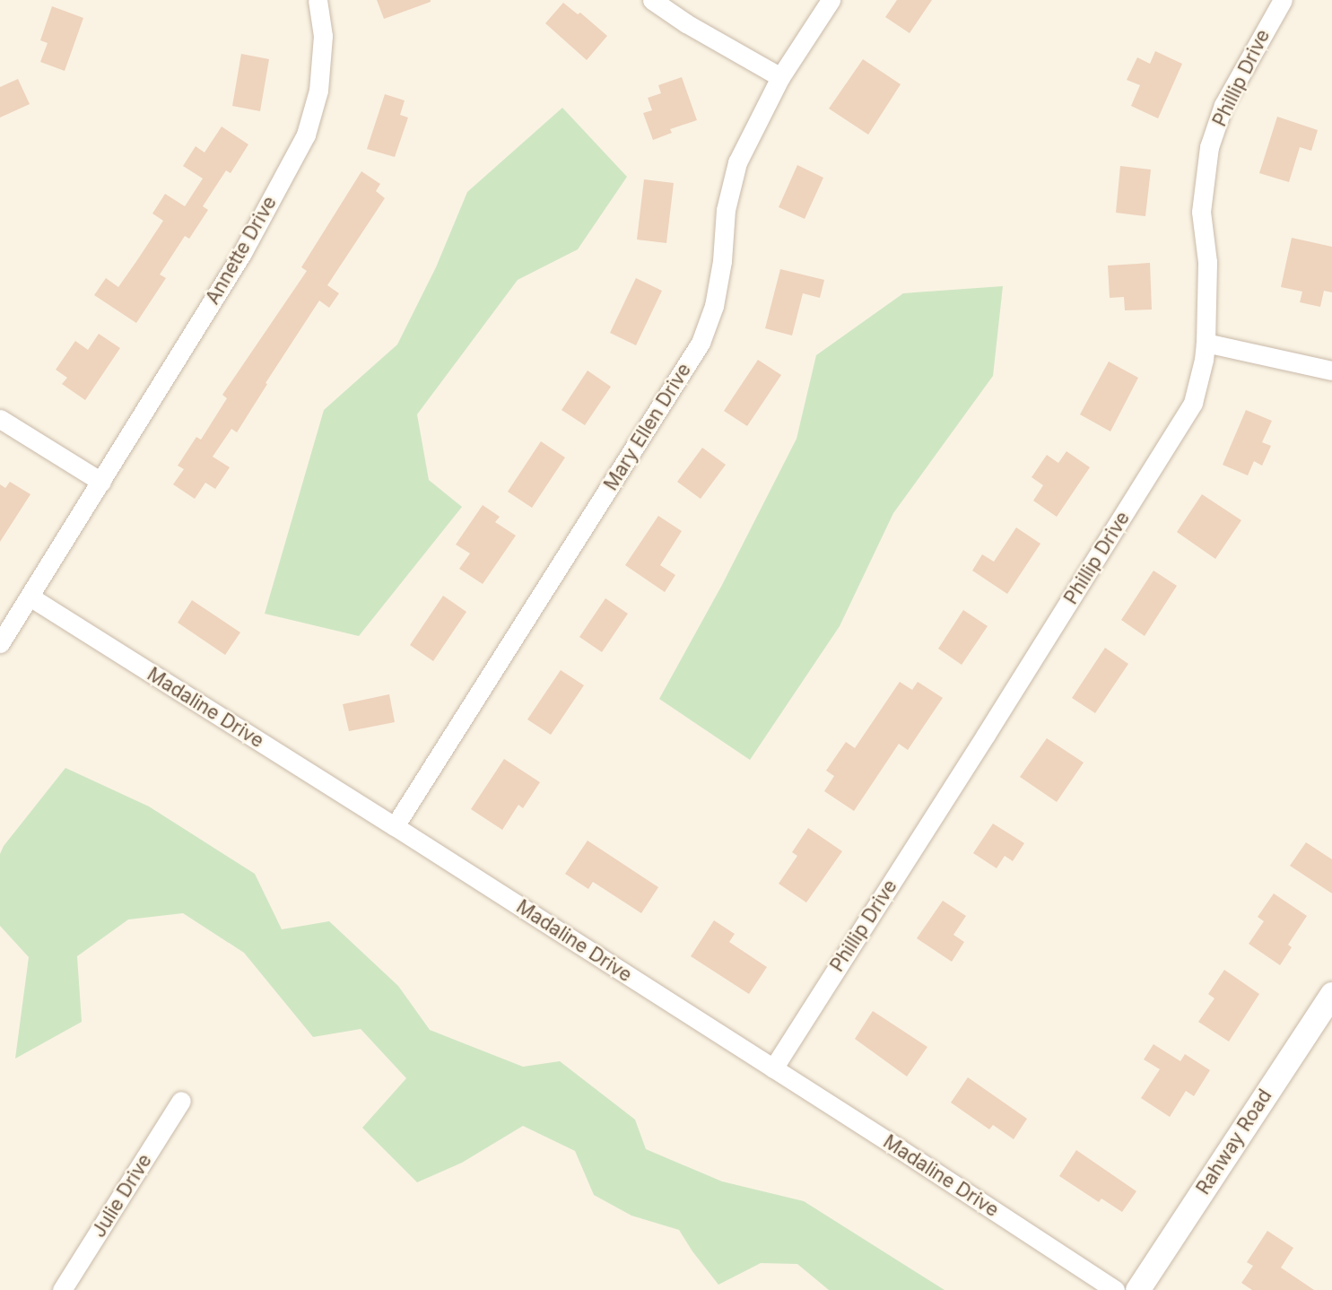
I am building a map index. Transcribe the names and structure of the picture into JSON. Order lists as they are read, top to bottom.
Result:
{
  "streets": {
    "street": [
      "Phillip Drive",
      "Annette Drive",
      "Mary Ellen Drive",
      "Madaline Drive",
      "Rahway Road",
      "Julie Drive"
    ]
  },
  "crossings": [
    ["Phillip Drive", "Madaline Drive"],
    ["Annette Drive", "Madaline Drive"],
    ["Mary Ellen Drive", "Madaline Drive"]
  ]
}
